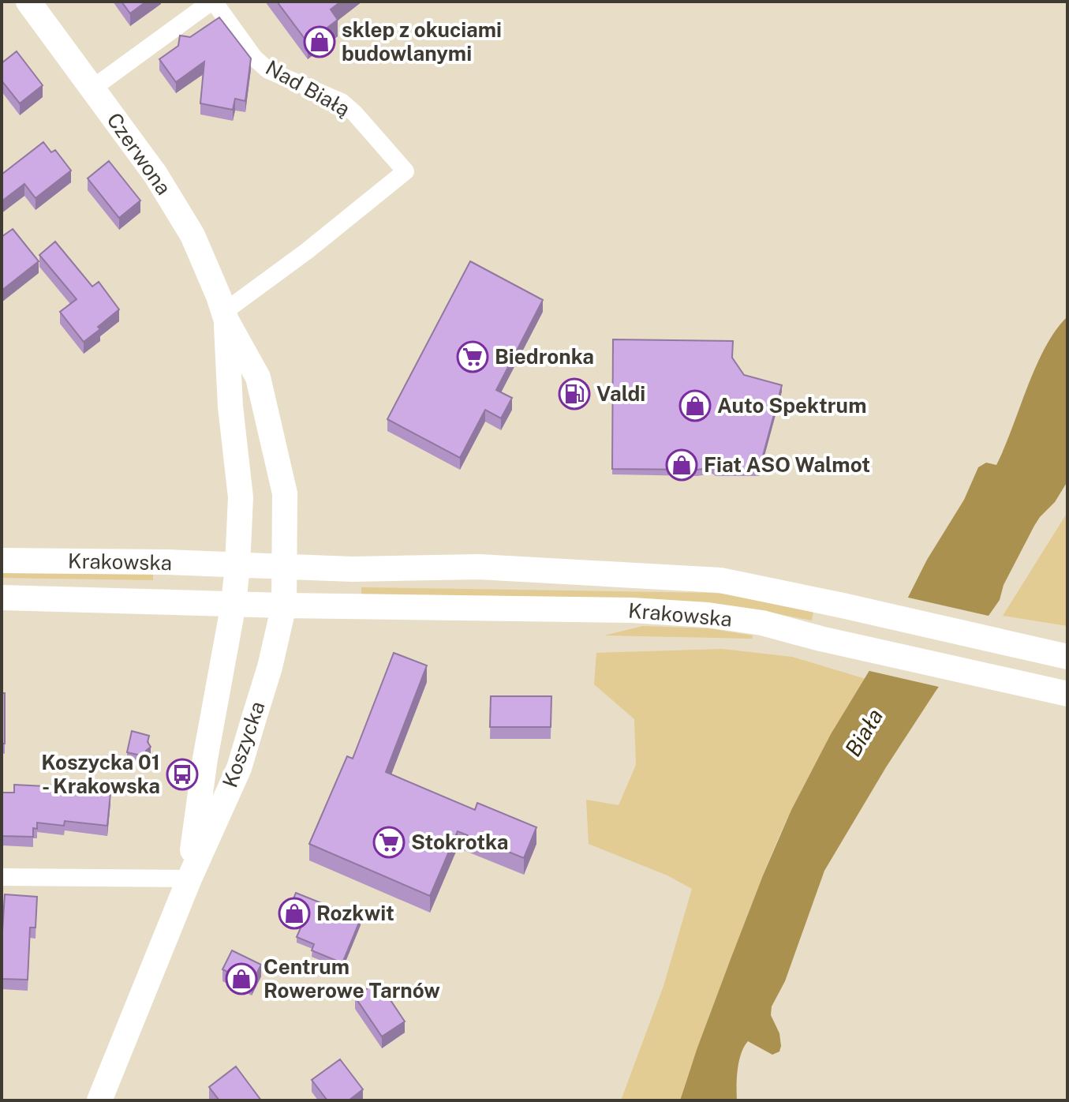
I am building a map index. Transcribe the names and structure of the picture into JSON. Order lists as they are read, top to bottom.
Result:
{
  "streets": {
    "street": [
      "Nad Białą",
      "Czerwona",
      "Krakowska",
      "Koszycka"
    ]
  },
  "crossings": [
    ["Nad Białą", "Czerwona"],
    ["Czerwona", "Krakowska"],
    ["Krakowska", "Koszycka"]
  ],
  "water": ["Biała"],
  "places": {
    "shop": [
      "sklep z okuciami budowlanymi",
      "Auto Spektrum",
      "Fiat ASO Walmot",
      "Rozkwit",
      "Centrum Rowerowe Tarnów"
    ],
    "supermarket": ["Biedronka", "Stokrotka"],
    "fuel station": ["Valdi"],
    "bus stop": ["Koszycka 01 - Krakowska"]
  }
}
